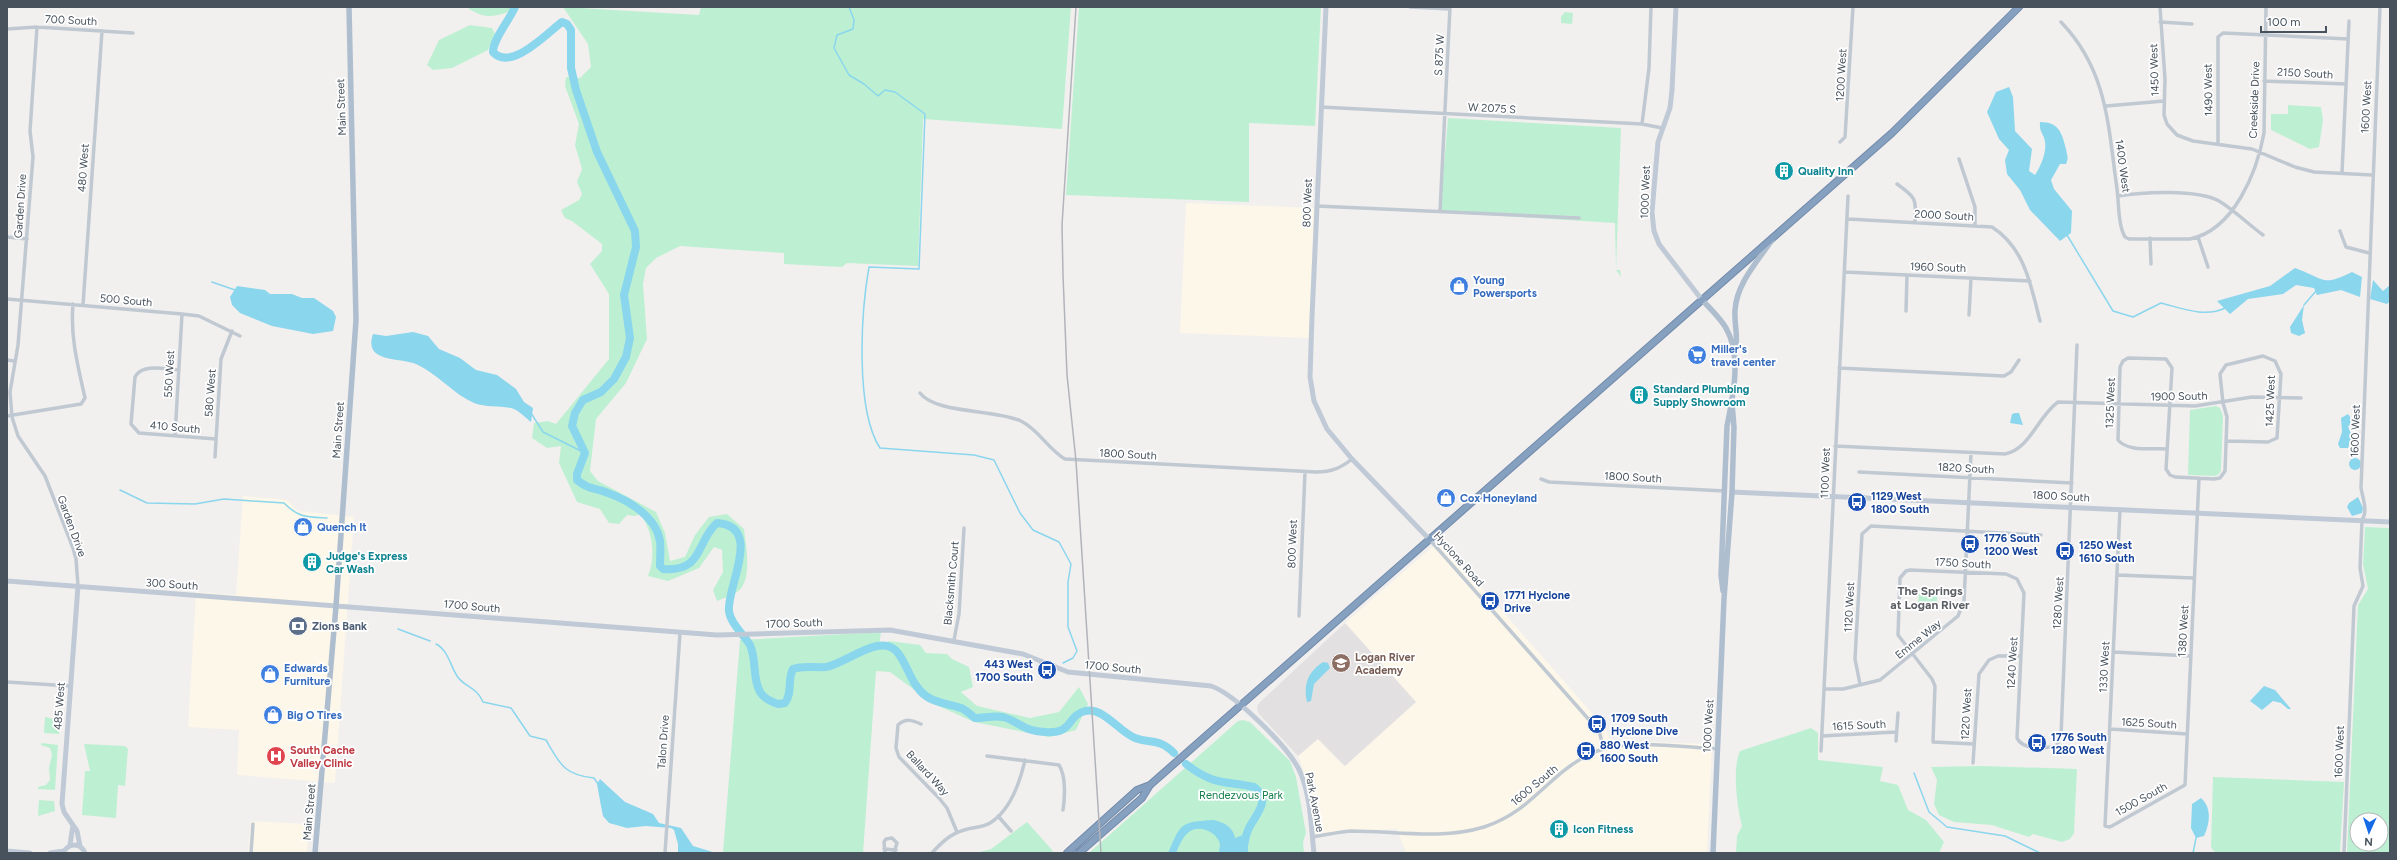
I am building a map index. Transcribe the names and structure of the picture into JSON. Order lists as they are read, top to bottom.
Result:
{
  "streets": {
    "main road": ["Main Street", "1000 West"],
    "street": [
      "700 South",
      "S 875 W",
      "1450 West",
      "2150 South",
      "1200 West",
      "1490 West",
      "Creekside Drive",
      "1600 West",
      "W 2075 S",
      "1400 West",
      "480 West",
      "800 West",
      "Garden Drive",
      "2000 South",
      "1960 South",
      "500 South",
      "550 West",
      "580 West",
      "1900 South",
      "1425 West",
      "1325 West",
      "410 South",
      "1800 South",
      "1820 South",
      "1100 West",
      "Hyclone Road",
      "1750 South",
      "Blacksmith Court",
      "300 South",
      "1280 West",
      "1700 South",
      "1120 West",
      "1380 West",
      "Emme Way",
      "1240 West",
      "1330 West",
      "485 West",
      "1220 West",
      "1625 South",
      "1615 South",
      "Talon Drive",
      "Ballard Way",
      "1600 South",
      "1500 South",
      "Park Avenue"
    ]
  },
  "crossings": [
    ["700 South", "480 West"],
    ["700 South", "Garden Drive"],
    ["S 875 W", "W 2075 S"],
    ["1450 West", "1490 West"],
    ["2150 South", "Creekside Drive"],
    ["1490 West", "Creekside Drive"],
    ["Main Street", "300 South"],
    ["Main Street", "1700 South"],
    ["1600 West", "1800 South"],
    ["W 2075 S", "1000 West"],
    ["W 2075 S", "800 West"],
    ["480 West", "500 South"],
    ["1000 West", "1800 South"],
    ["1000 West", "1600 South"],
    ["800 West", "1800 South"],
    ["800 West", "Hyclone Road"],
    ["Garden Drive", "500 South"],
    ["Garden Drive", "300 South"],
    ["Garden Drive", "485 West"],
    ["2000 South", "1960 South"],
    ["2000 South", "1100 West"],
    ["1960 South", "1100 West"],
    ["500 South", "550 West"],
    ["500 South", "580 West"],
    ["550 West", "410 South"],
    ["580 West", "410 South"],
    ["1900 South", "1425 West"],
    ["1900 South", "1325 West"],
    ["1900 South", "1280 West"],
    ["1800 South", "1100 West"],
    ["1800 South", "Hyclone Road"],
    ["1800 South", "1280 West"],
    ["1800 South", "1380 West"],
    ["1800 South", "Emme Way"],
    ["1800 South", "1330 West"],
    ["1820 South", "1280 West"],
    ["1100 West", "Emme Way"],
    ["1100 West", "1615 South"],
    ["Hyclone Road", "1600 South"],
    ["1750 South", "Emme Way"],
    ["1750 South", "1240 West"],
    ["Blacksmith Court", "1700 South"],
    ["300 South", "1700 South"],
    ["300 South", "485 West"],
    ["1280 West", "1240 West"],
    ["1700 South", "Talon Drive"],
    ["1700 South", "Park Avenue"],
    ["1120 West", "Emme Way"],
    ["1380 West", "1625 South"],
    ["1380 West", "1500 South"],
    ["1240 West", "1220 West"],
    ["1330 West", "1625 South"],
    ["1330 West", "1500 South"],
    ["1600 South", "Park Avenue"]
  ],
  "districts": ["The Springs at Logan River"],
  "parks": ["Rendezvous Park"],
  "places": {
    "building": [
      "Quality Inn",
      "Standard Plumbing Supply Showroom",
      "Judge's Express Car Wash",
      "Icon Fitness"
    ],
    "shop": [
      "Young Powersports",
      "Cox Honeyland",
      "Quench It",
      "Edwards Furniture",
      "Big O Tires"
    ],
    "supermarket": ["Miller's travel center"],
    "bus stop": [
      "1129 West 1800 South",
      "1776 South 1200 West",
      "1250 West 1610 South",
      "1771 Hyclone Drive",
      "443 West 1700 South",
      "1709 South Hyclone Dive",
      "1776 South 1280 West",
      "880 West 1600 South"
    ],
    "bank": ["Zions Bank"],
    "school or university": ["Logan River Academy"],
    "hospital": ["South Cache Valley Clinic"]
  },
  "scale_bar": "100 m",
  "north": "bottom"
}
